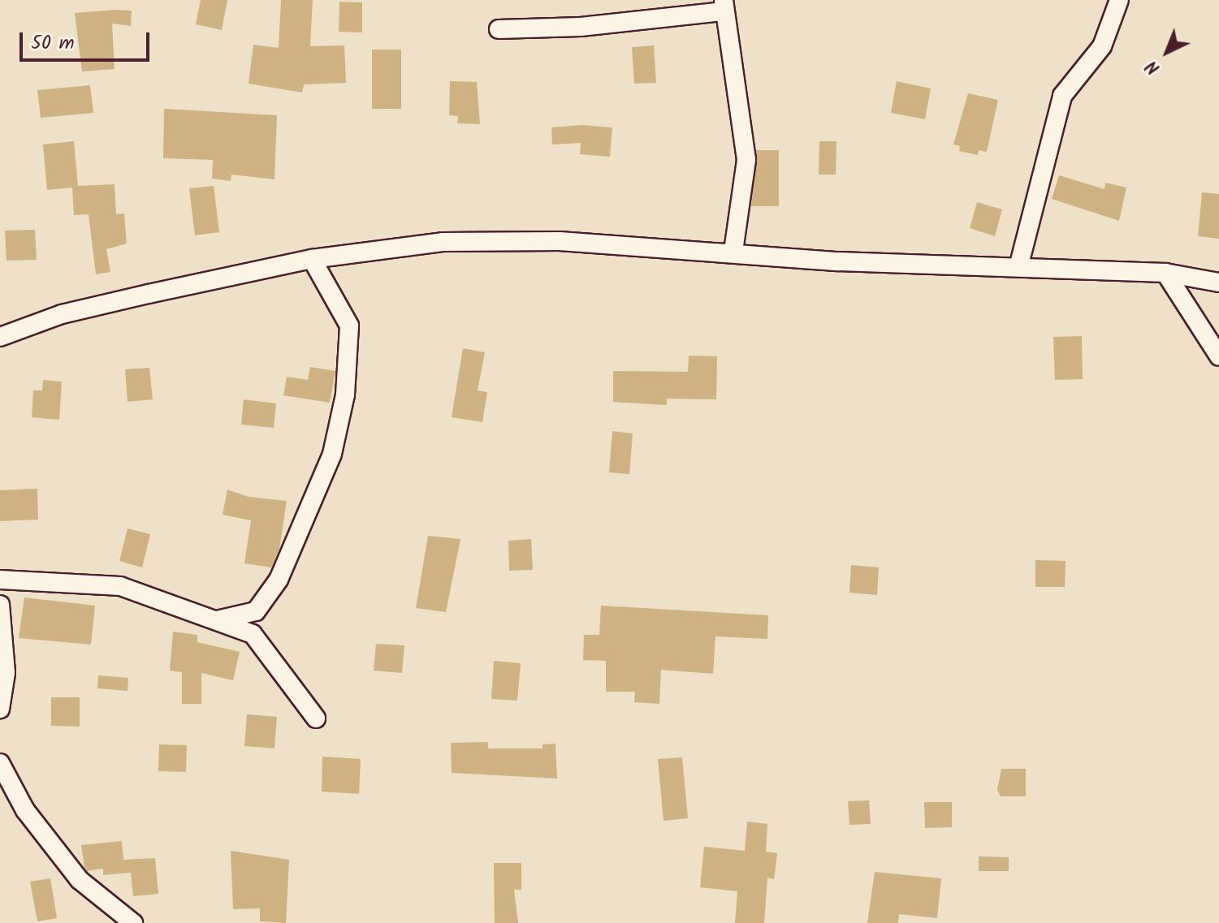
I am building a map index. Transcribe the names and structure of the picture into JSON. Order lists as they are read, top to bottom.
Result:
{
  "scale_bar": "50 m",
  "north": "bottom left"
}
